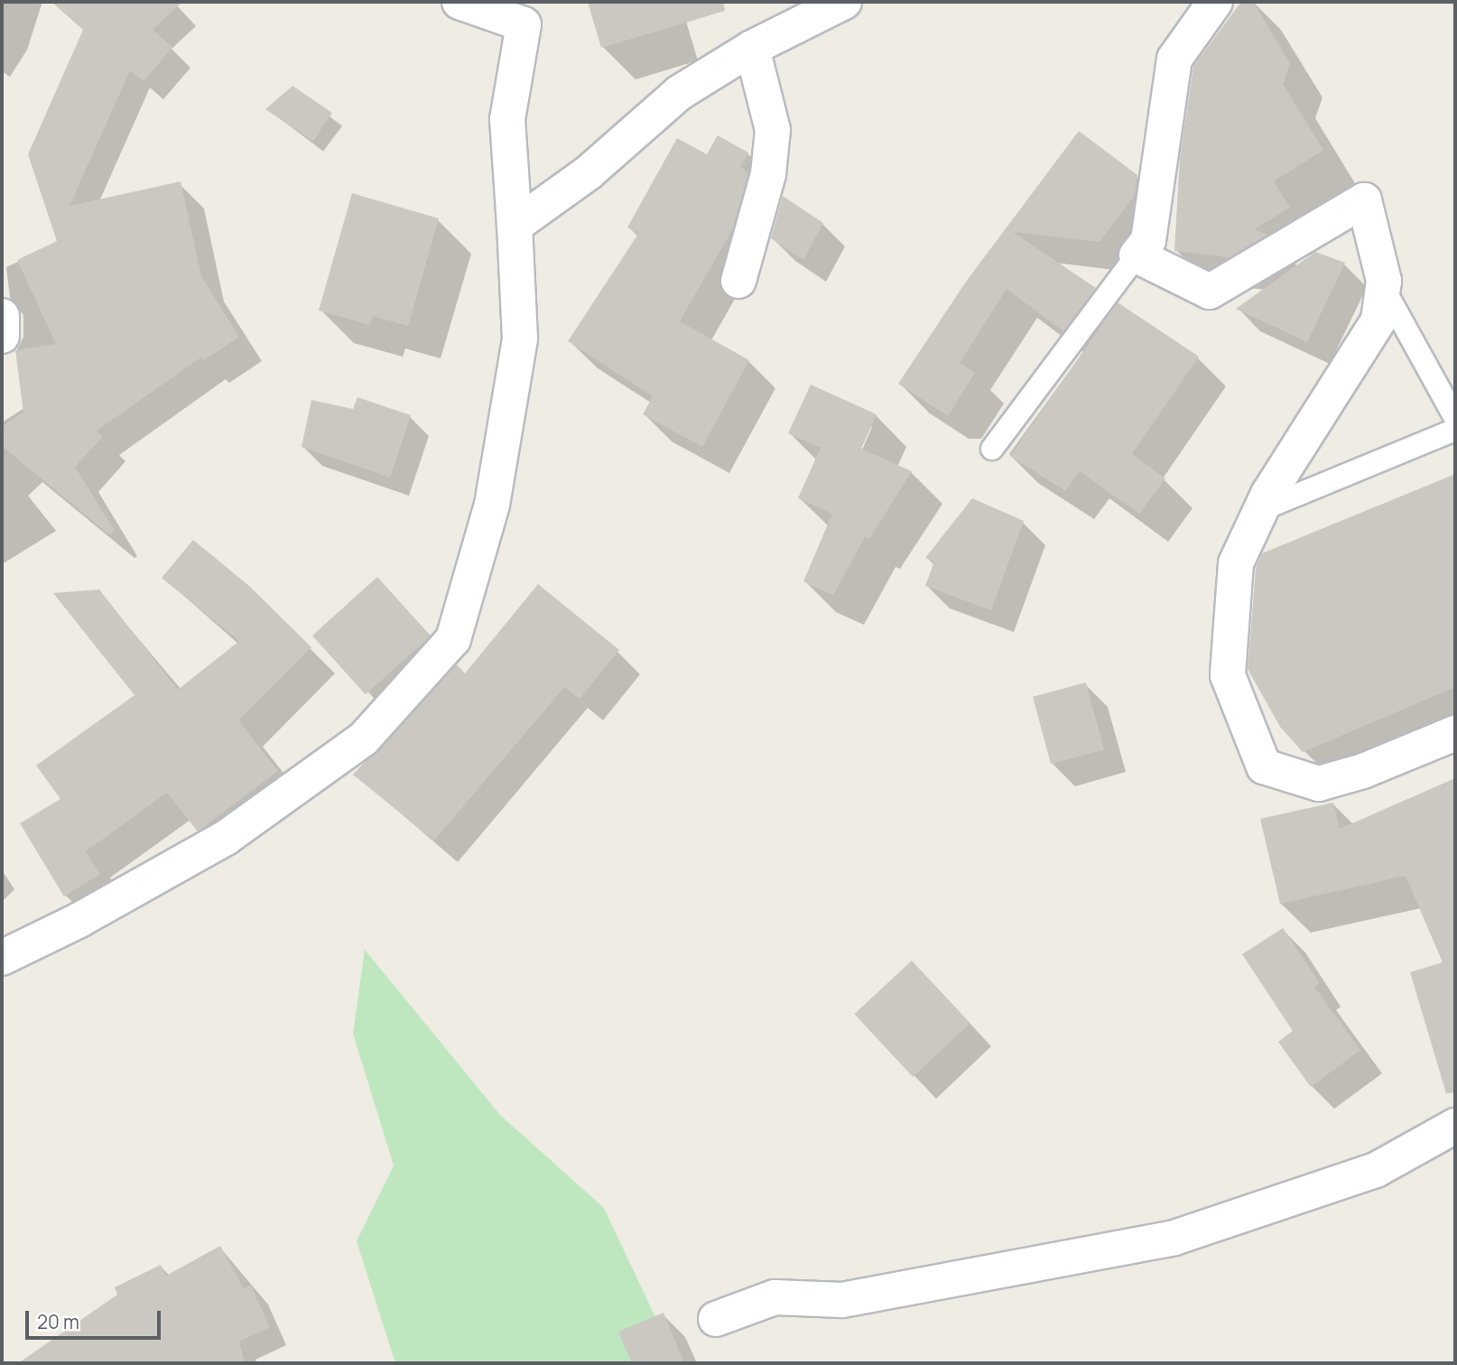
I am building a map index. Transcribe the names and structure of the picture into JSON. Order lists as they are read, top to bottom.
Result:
{
  "scale_bar": "20 m"
}
